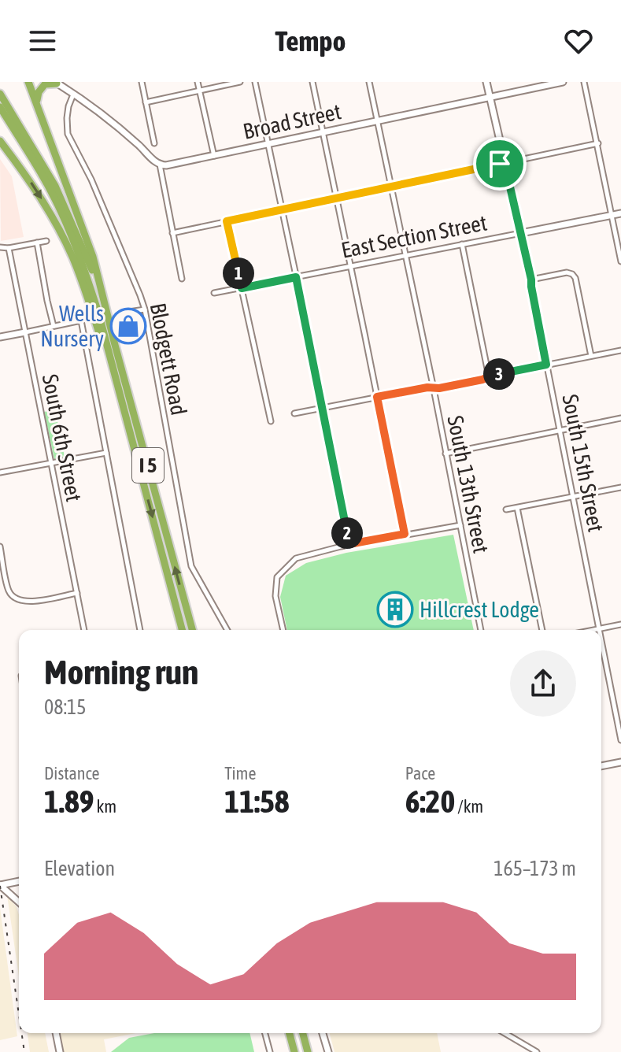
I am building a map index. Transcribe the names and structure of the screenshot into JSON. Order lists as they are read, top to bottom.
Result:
{
  "streets": {
    "highway": ["I 5"],
    "street": [
      "Broad Street",
      "East Section Street",
      "Blodgett Road",
      "South 6th Street",
      "South 15th Street",
      "South 13th Street"
    ]
  },
  "crossings": [
    ["Broad Street", "South 15th Street"],
    ["Broad Street", "South 13th Street"],
    ["East Section Street", "South 15th Street"],
    ["East Section Street", "South 13th Street"]
  ],
  "places": {
    "shop": ["Wells Nursery"],
    "building": ["Hillcrest Lodge"]
  },
  "page": {
    "header": "Tempo",
    "pins": ["1", "3", "2"],
    "heading": ["Morning run", "08:15"],
    "stats": [
      ["Distance", "1.89 km"],
      ["Time", "11:58"],
      ["Pace", "6:20 /km"]
    ],
    "chart": ["Elevation", "165–173 m"]
  }
}
